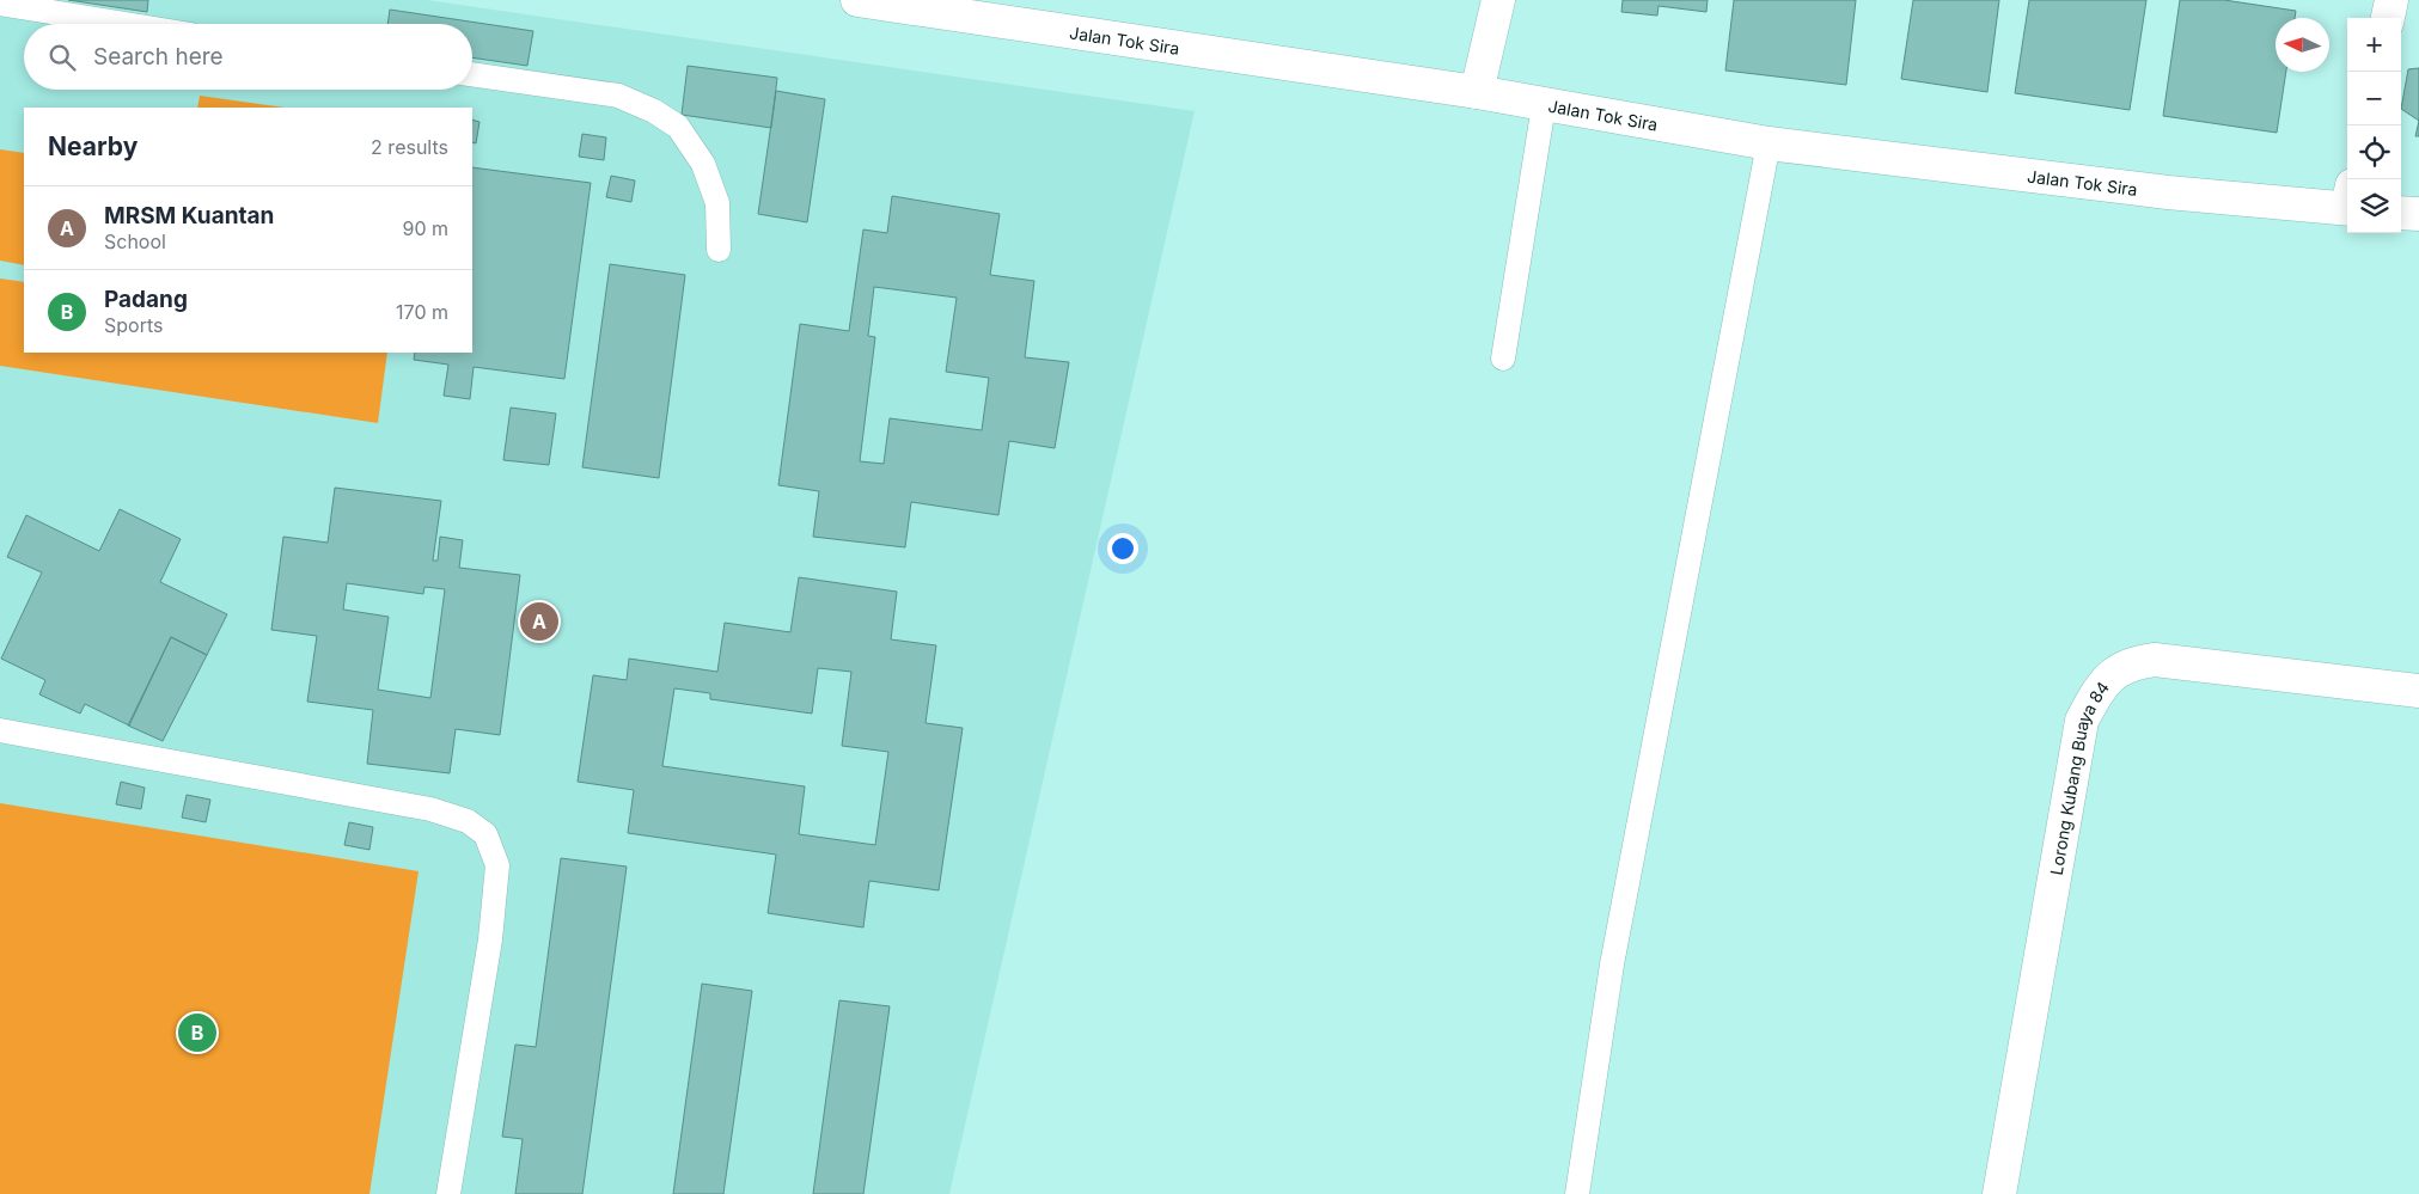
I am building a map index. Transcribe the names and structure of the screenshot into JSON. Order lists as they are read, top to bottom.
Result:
{
  "streets": {
    "street": ["Jalan Tok Sira", "Lorong Kubang Buaya 84"]
  },
  "north": "left",
  "page": {
    "map_buttons": ["+", "−"],
    "search": "Search here",
    "heading": ["Nearby", "2 results"],
    "list": [
      {
        "mark": "A",
        "name": "MRSM Kuantan",
        "note": "School",
        "value": "90 m"
      },
      {
        "mark": "B",
        "name": "Padang",
        "note": "Sports",
        "value": "170 m"
      }
    ],
    "pins": ["A", "B"]
  }
}
